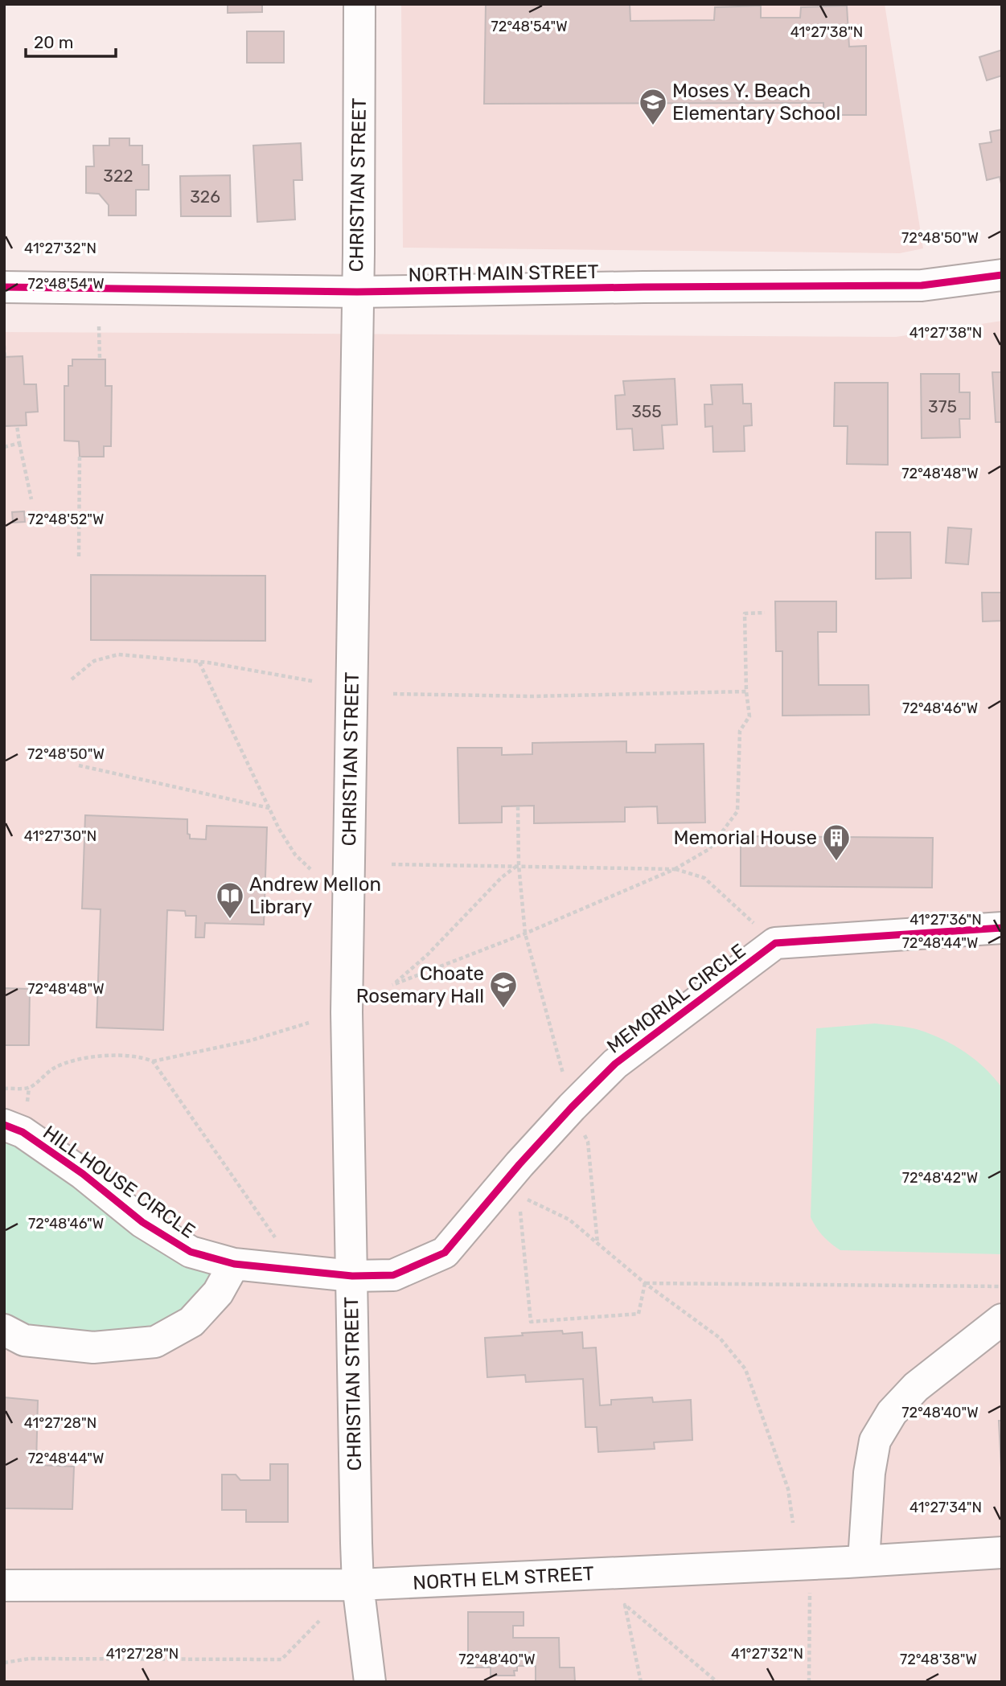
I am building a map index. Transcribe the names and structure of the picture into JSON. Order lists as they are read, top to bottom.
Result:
{
  "streets": {
    "street": [
      "CHRISTIAN STREET",
      "NORTH MAIN STREET",
      "MEMORIAL CIRCLE",
      "HILL HOUSE CIRCLE",
      "NORTH ELM STREET"
    ]
  },
  "crossings": [
    ["CHRISTIAN STREET", "NORTH MAIN STREET"],
    ["CHRISTIAN STREET", "MEMORIAL CIRCLE"],
    ["CHRISTIAN STREET", "HILL HOUSE CIRCLE"],
    ["CHRISTIAN STREET", "NORTH ELM STREET"],
    ["MEMORIAL CIRCLE", "HILL HOUSE CIRCLE"]
  ],
  "places": {
    "school or university": ["Moses Y. Beach Elementary School", "Choate Rosemary Hall"],
    "building": ["Memorial House"],
    "library": ["Andrew Mellon Library"]
  },
  "house_numbers": [
    "322",
    "326",
    "375",
    "355"
  ],
  "scale_bar": "20 m",
  "coordinates": [
    "72°48'54\"W",
    "41°27'38\"N",
    "72°48'50\"W",
    "41°27'32\"N",
    "72°48'48\"W",
    "72°48'52\"W",
    "72°48'46\"W",
    "41°27'30\"N",
    "41°27'36\"N",
    "72°48'44\"W",
    "72°48'42\"W",
    "72°48'40\"W",
    "41°27'28\"N",
    "41°27'34\"N",
    "72°48'38\"W"
  ]
}
